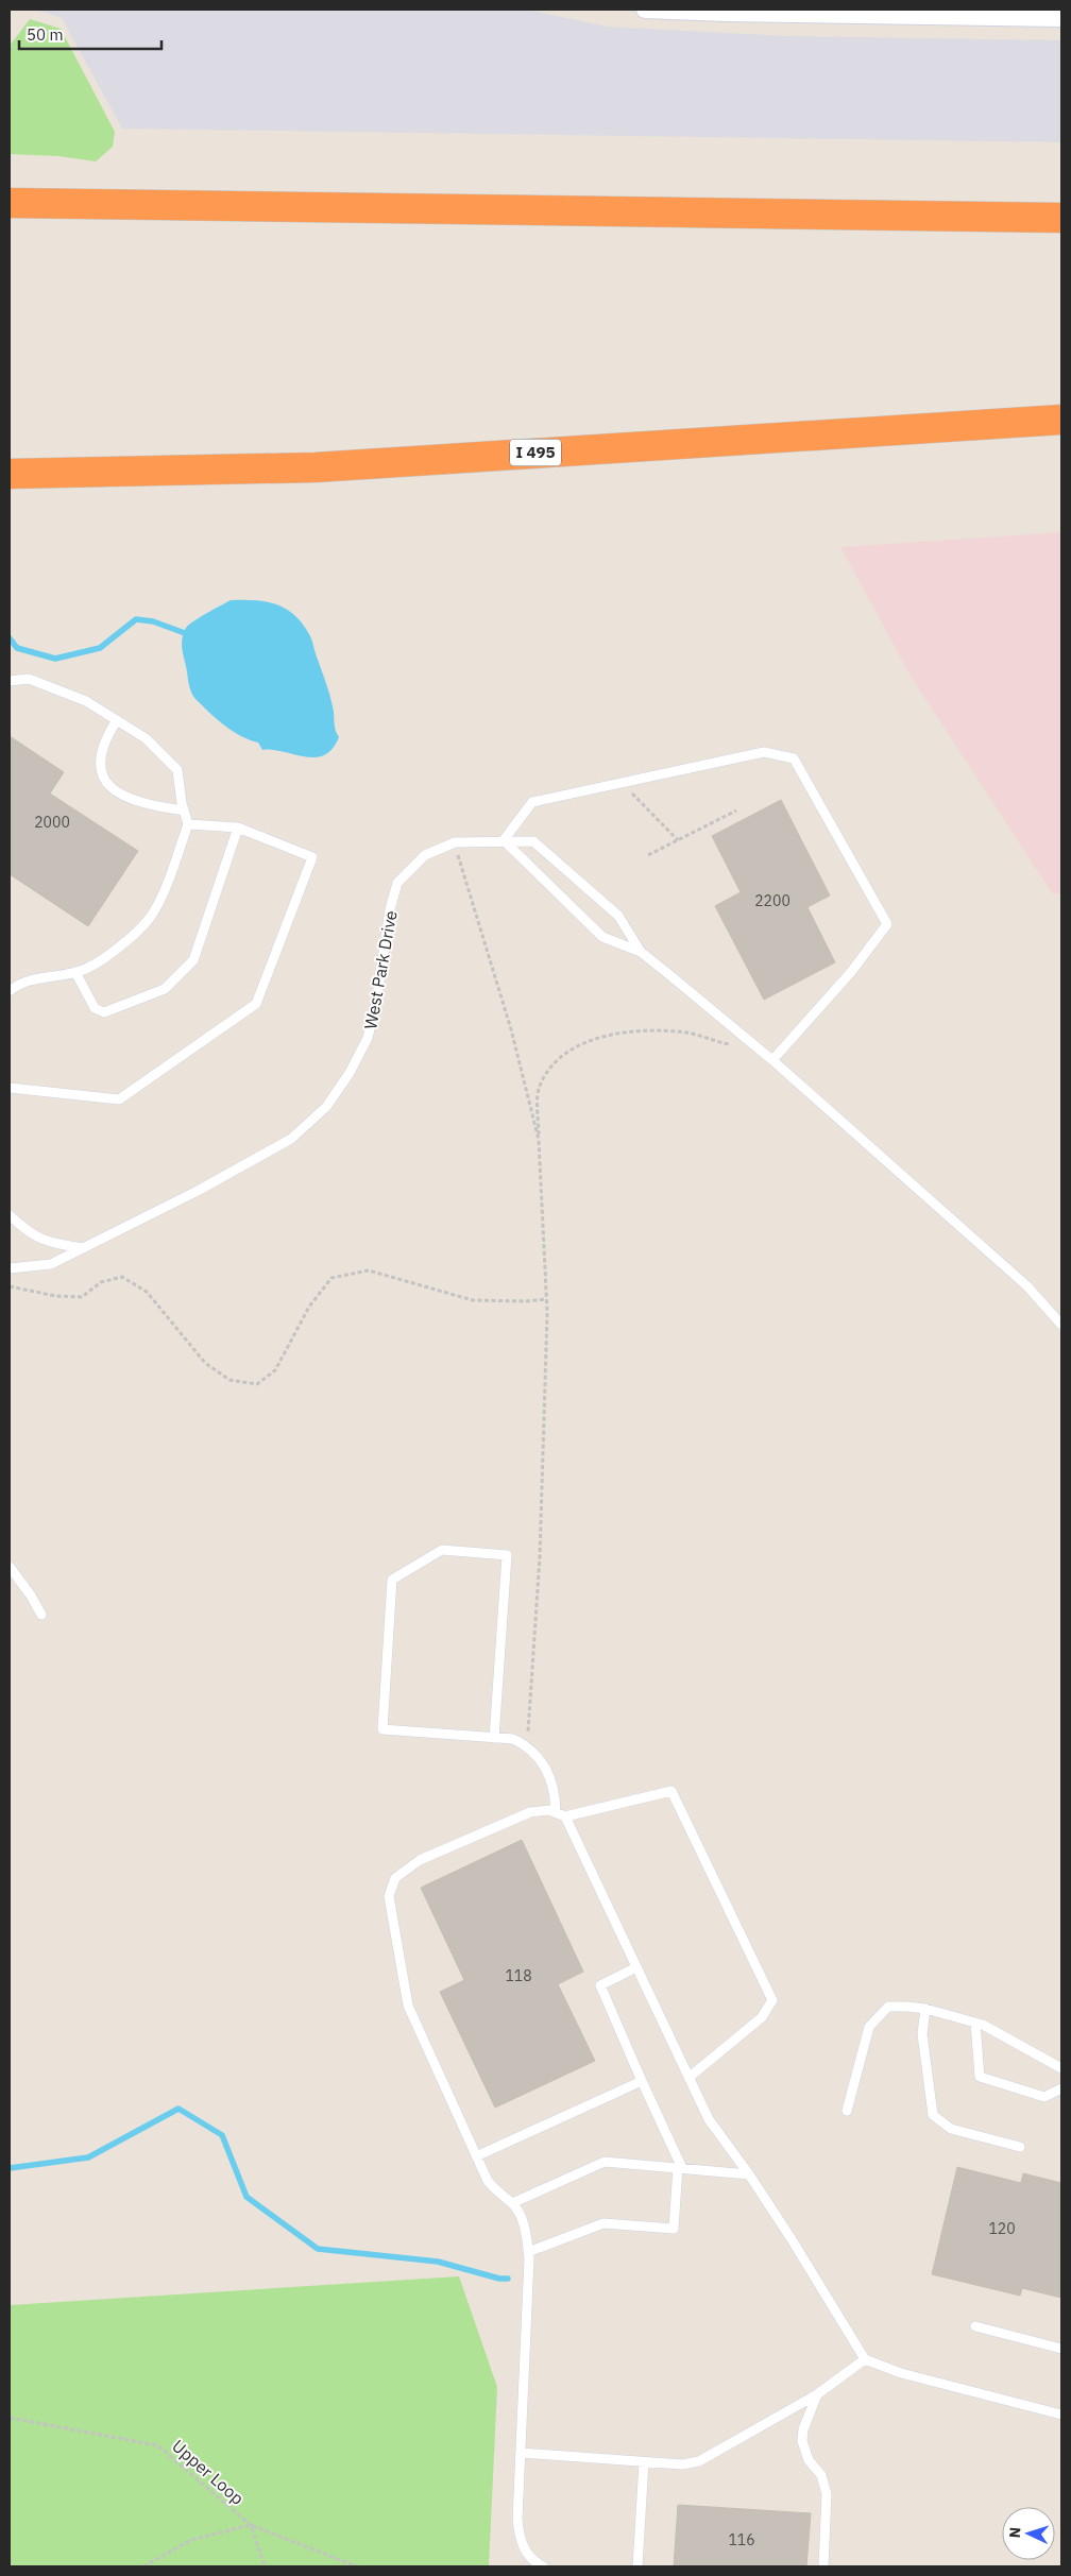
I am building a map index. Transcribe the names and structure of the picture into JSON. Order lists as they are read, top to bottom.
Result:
{
  "streets": {
    "highway": ["I 495"],
    "lane": ["West Park Drive"],
    "path": ["Upper Loop"]
  },
  "house_numbers": [
    "2000",
    "2200",
    "118",
    "120",
    "116"
  ],
  "scale_bar": "50 m",
  "north": "left"
}
